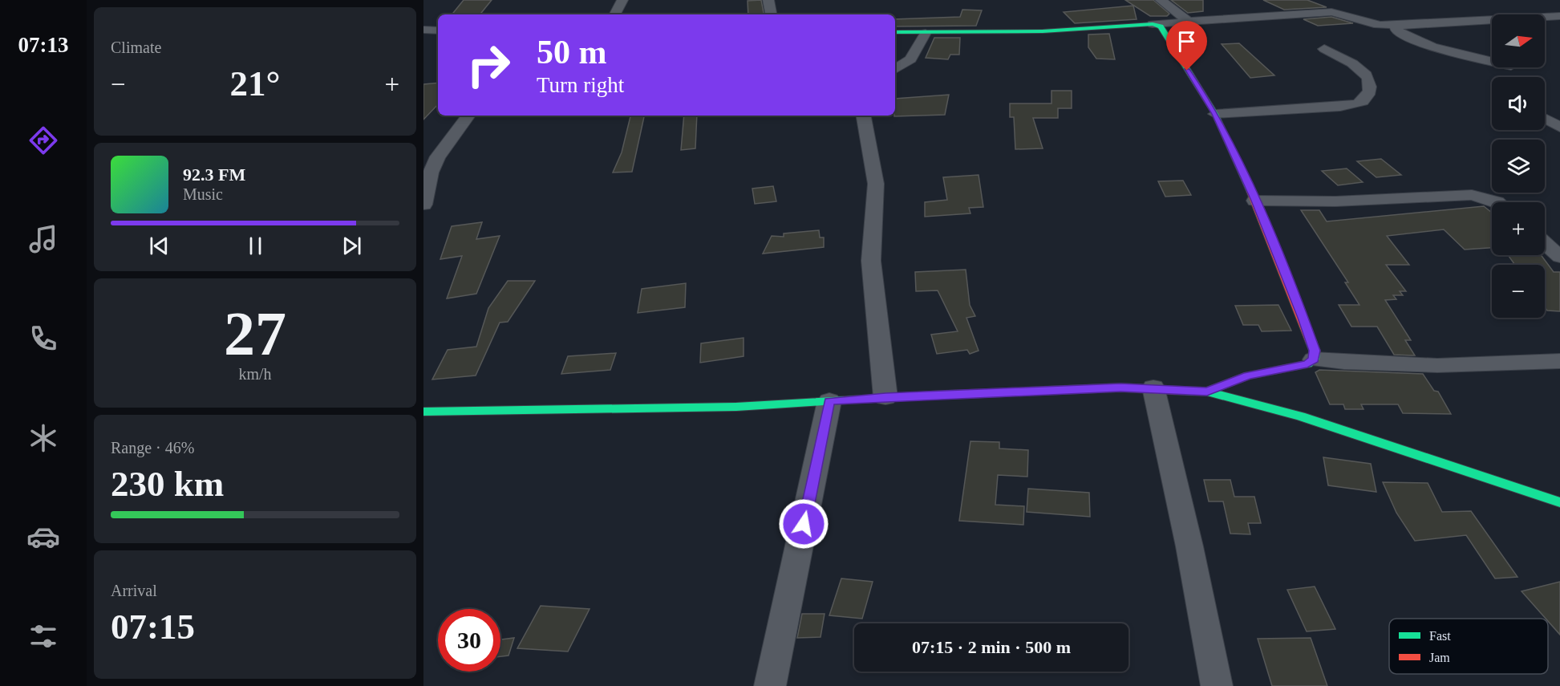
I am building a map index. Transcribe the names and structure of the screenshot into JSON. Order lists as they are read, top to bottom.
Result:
{
  "legend": ["Fast", "Jam"],
  "north": "right",
  "page": {
    "tabs": "07:13",
    "tile": [
      "Climate",
      ["27", "km/h"],
      ["Range · 46%", "230 km"],
      ["Arrival", "07:15"]
    ],
    "map_buttons": ["+", "−"],
    "turn": ["50 m", "Turn right"],
    "heat": ["−", "21°", "+"],
    "song": ["92.3 FM", "Music"],
    "limit": "30",
    "trip": "07:15 · 2 min · 500 m"
  }
}
